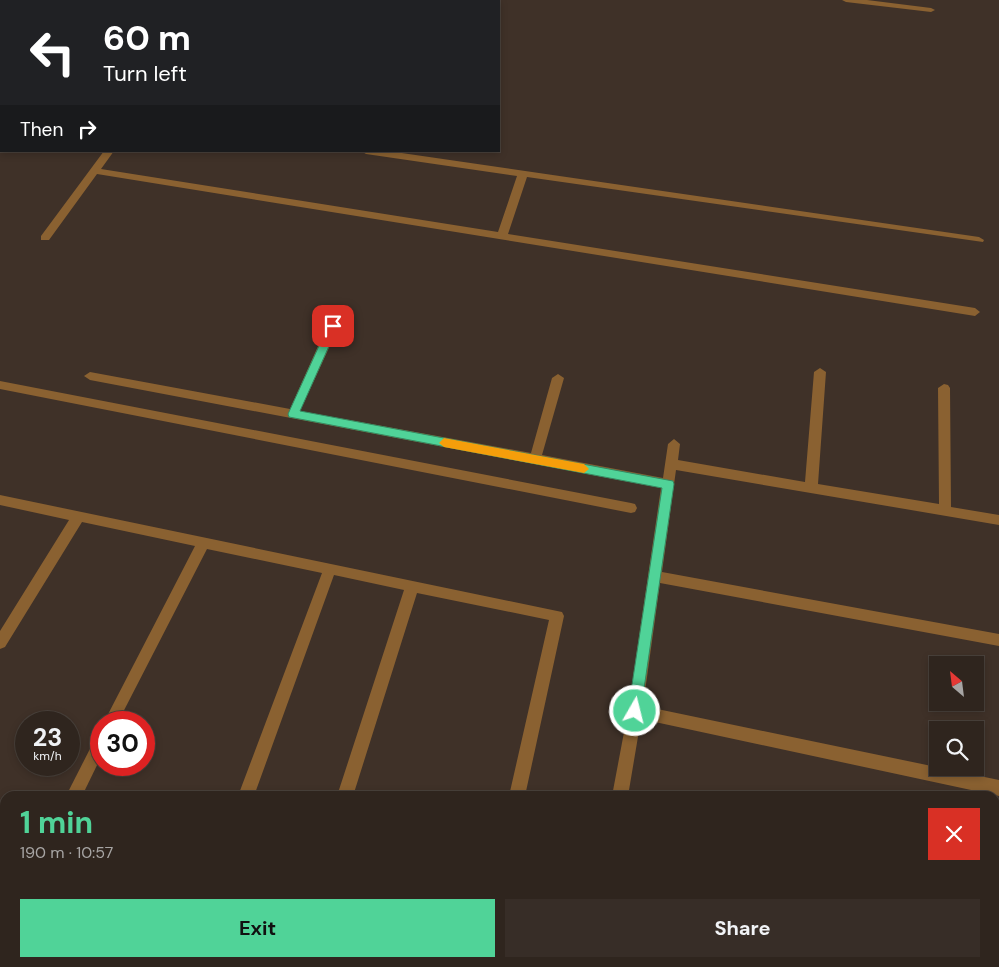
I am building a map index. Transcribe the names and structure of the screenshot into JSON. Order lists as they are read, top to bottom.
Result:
{
  "north": "top left",
  "page": {
    "turn": ["60 m", "Turn left"],
    "then": "Then",
    "speed": "23 km/h",
    "limit": "30",
    "heading": ["1 min", "190 m · 10:57"],
    "buttons": ["Exit", "Share"]
  }
}
